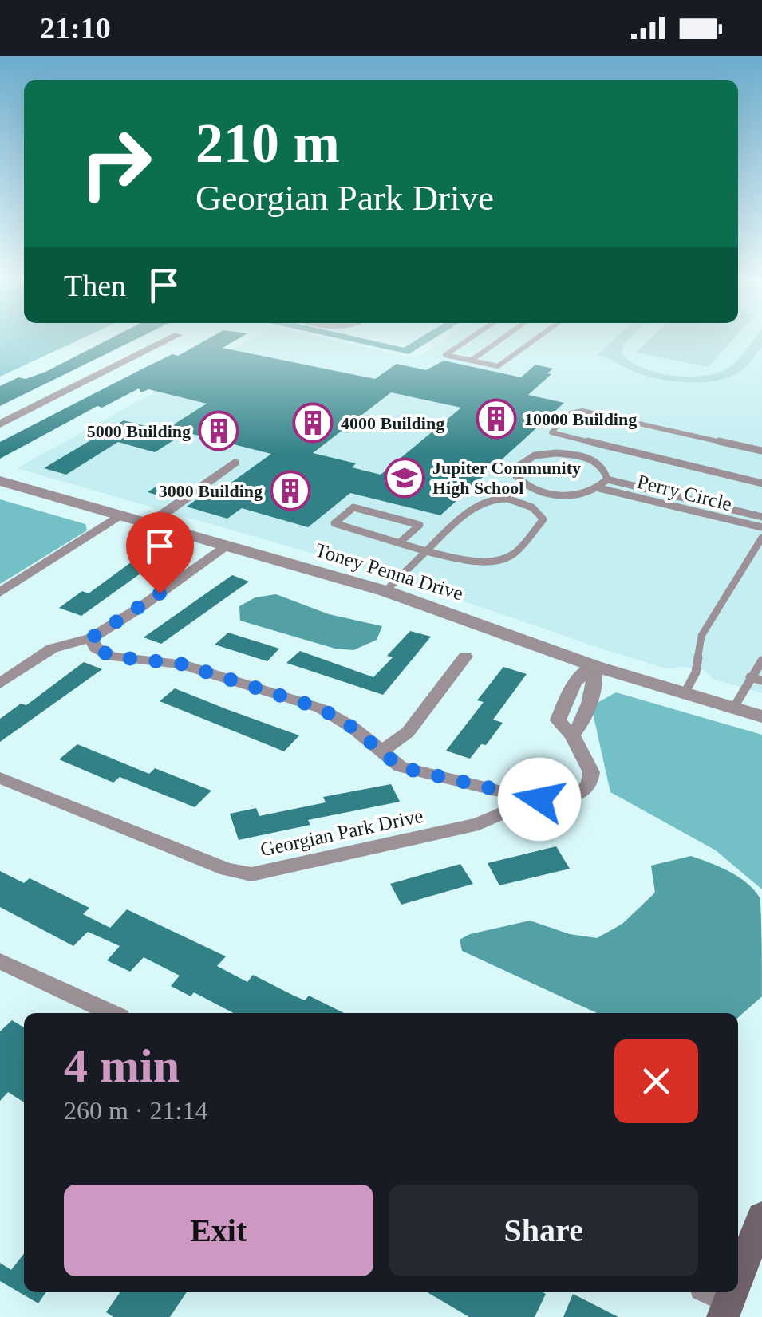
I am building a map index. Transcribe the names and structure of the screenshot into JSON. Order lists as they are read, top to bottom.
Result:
{
  "streets": {
    "street": ["Toney Penna Drive", "Georgian Park Drive"],
    "lane": ["Perry Circle"]
  },
  "places": {
    "building": [
      "10000 Building",
      "4000 Building",
      "5000 Building",
      "3000 Building"
    ],
    "school or university": ["Jupiter Community High School"]
  },
  "page": {
    "status": "21:10",
    "turn": ["210 m", "Georgian Park Drive"],
    "then": "Then",
    "heading": ["4 min", "260 m · 21:14"],
    "buttons": ["Exit", "Share"]
  }
}
